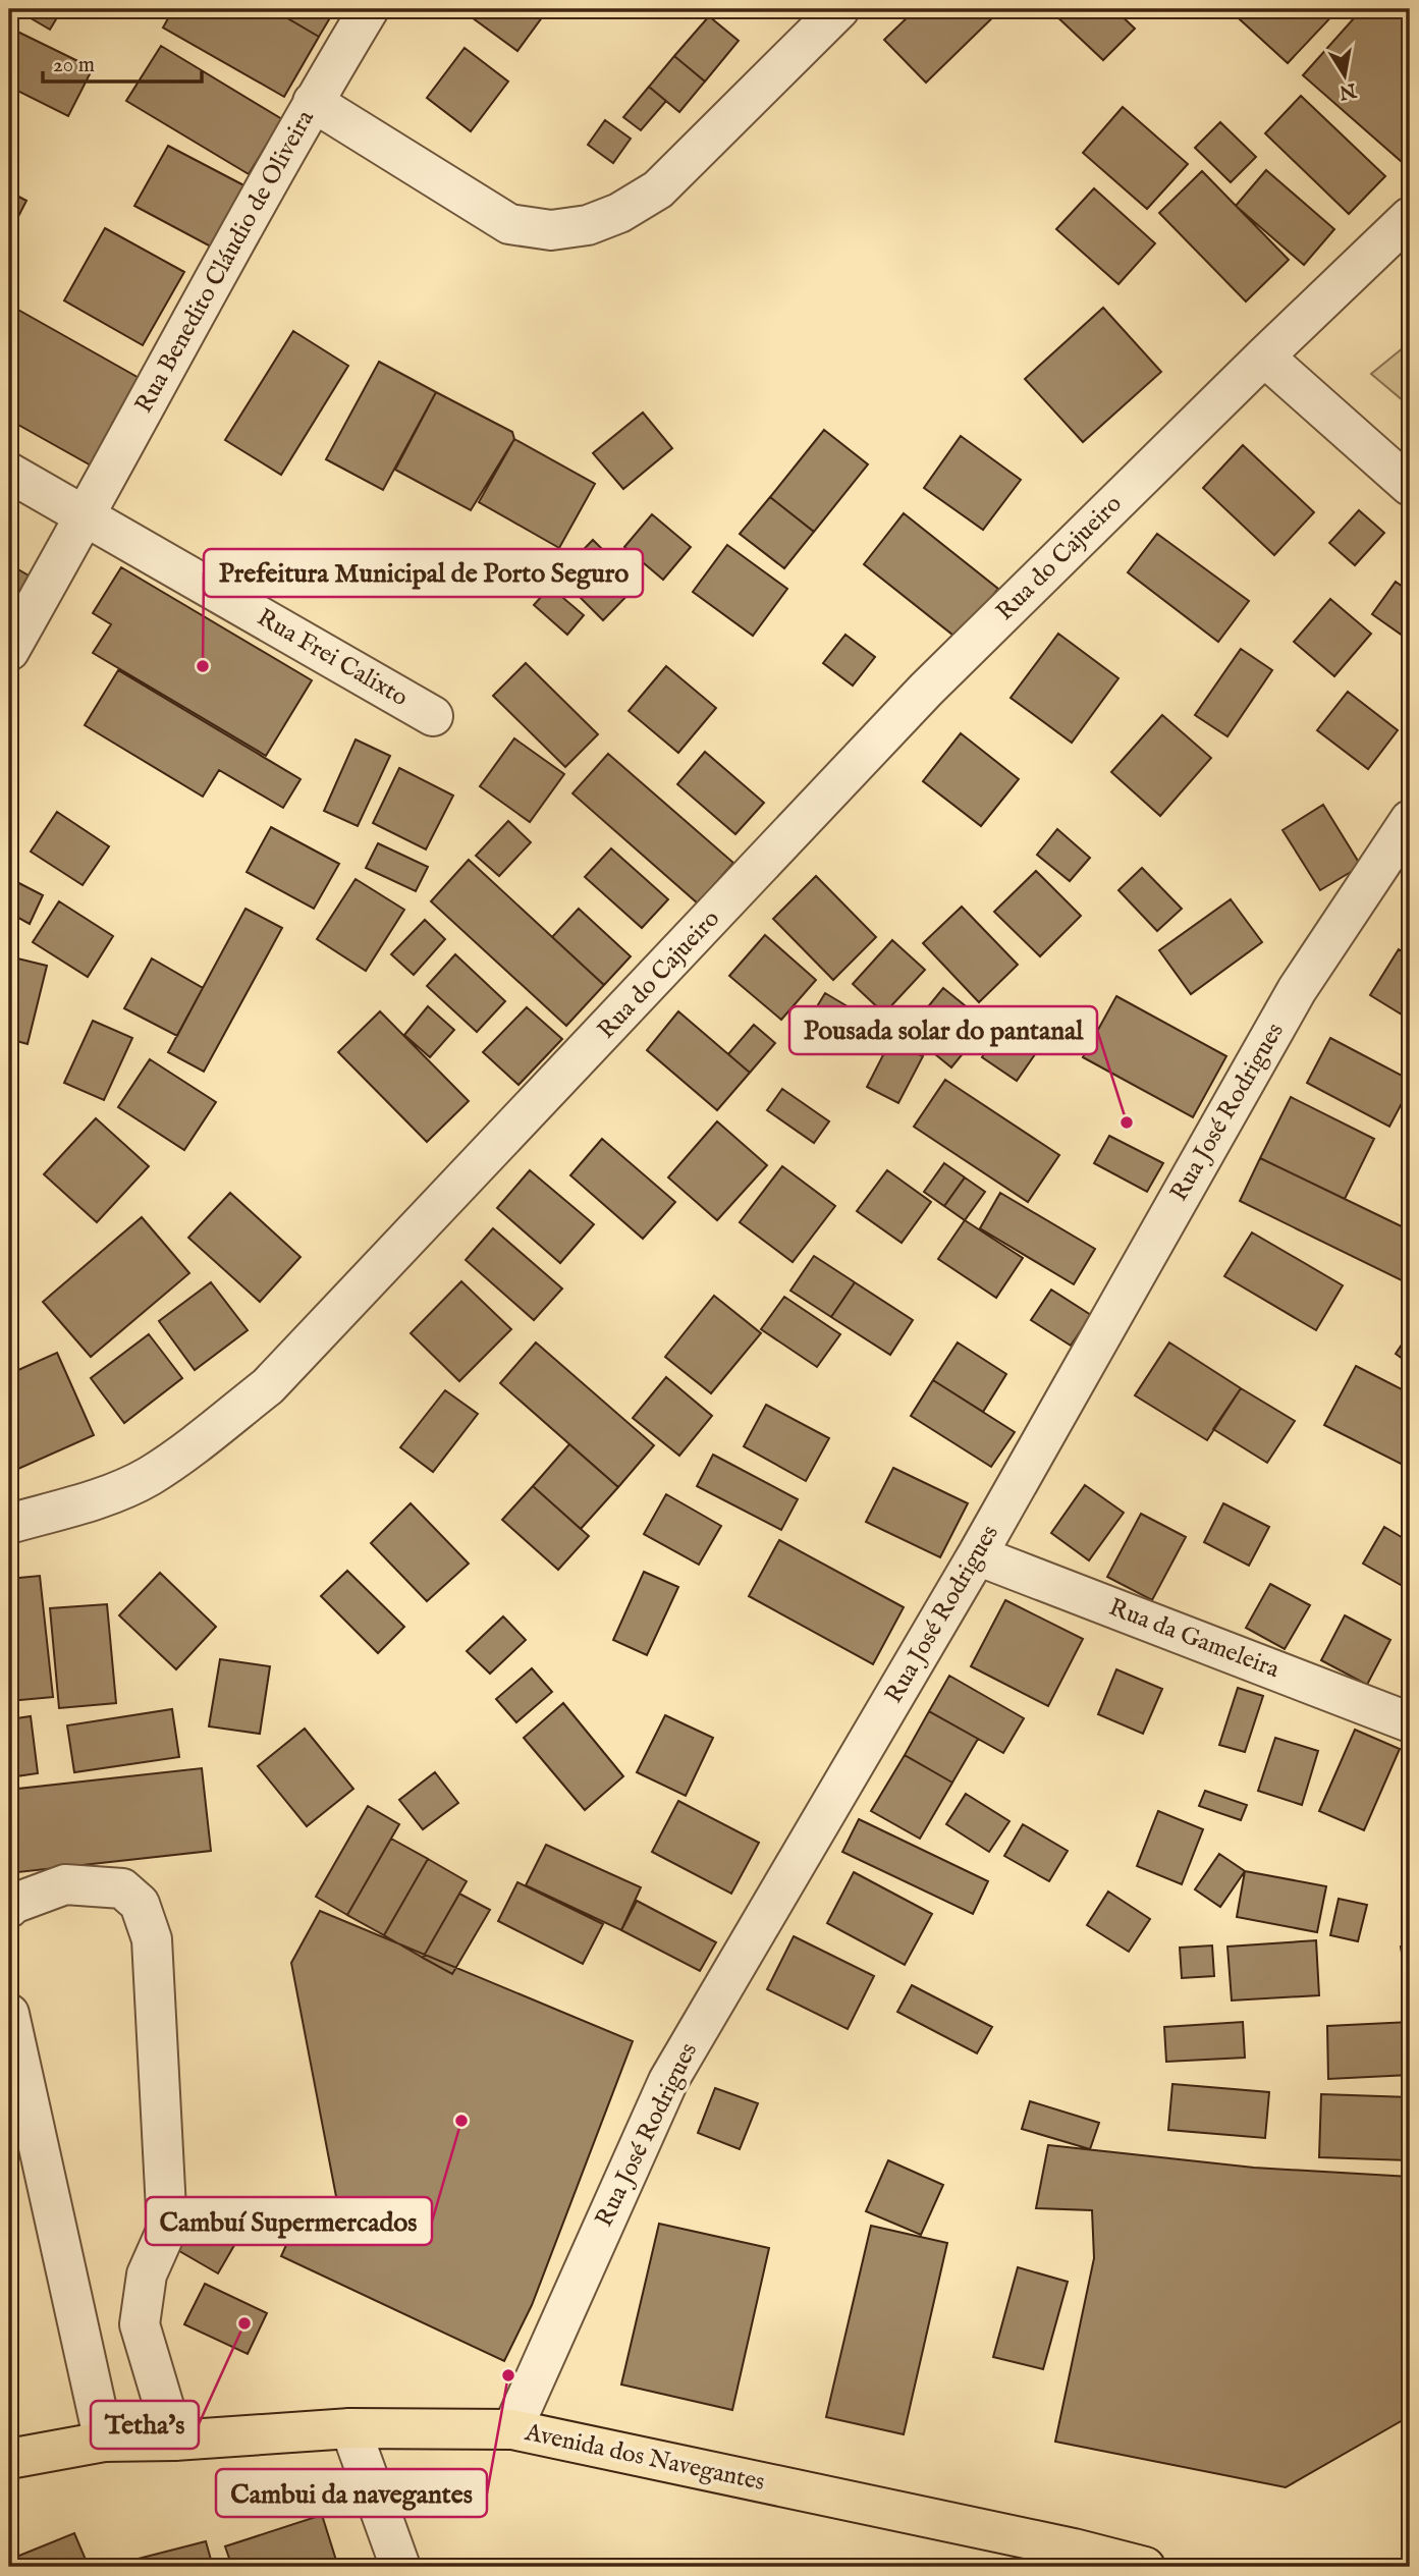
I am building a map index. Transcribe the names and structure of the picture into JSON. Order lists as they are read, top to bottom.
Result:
{
  "streets": {
    "main road": ["Avenida dos Navegantes"],
    "street": [
      "Rua Benedito Cláudio de Oliveira",
      "Rua do Cajueiro",
      "Rua Frei Calixto",
      "Rua José Rodrigues",
      "Rua da Gameleira"
    ]
  },
  "crossings": [
    ["Rua Benedito Cláudio de Oliveira", "Rua Frei Calixto"],
    ["Rua José Rodrigues", "Rua da Gameleira"],
    ["Rua José Rodrigues", "Avenida dos Navegantes"]
  ],
  "places": [
    "Prefeitura Municipal de Porto Seguro",
    "Pousada solar do pantanal",
    "Cambuí Supermercados",
    "Tetha's",
    "Cambui da navegantes"
  ],
  "scale_bar": "20 m",
  "north": "bottom"
}
